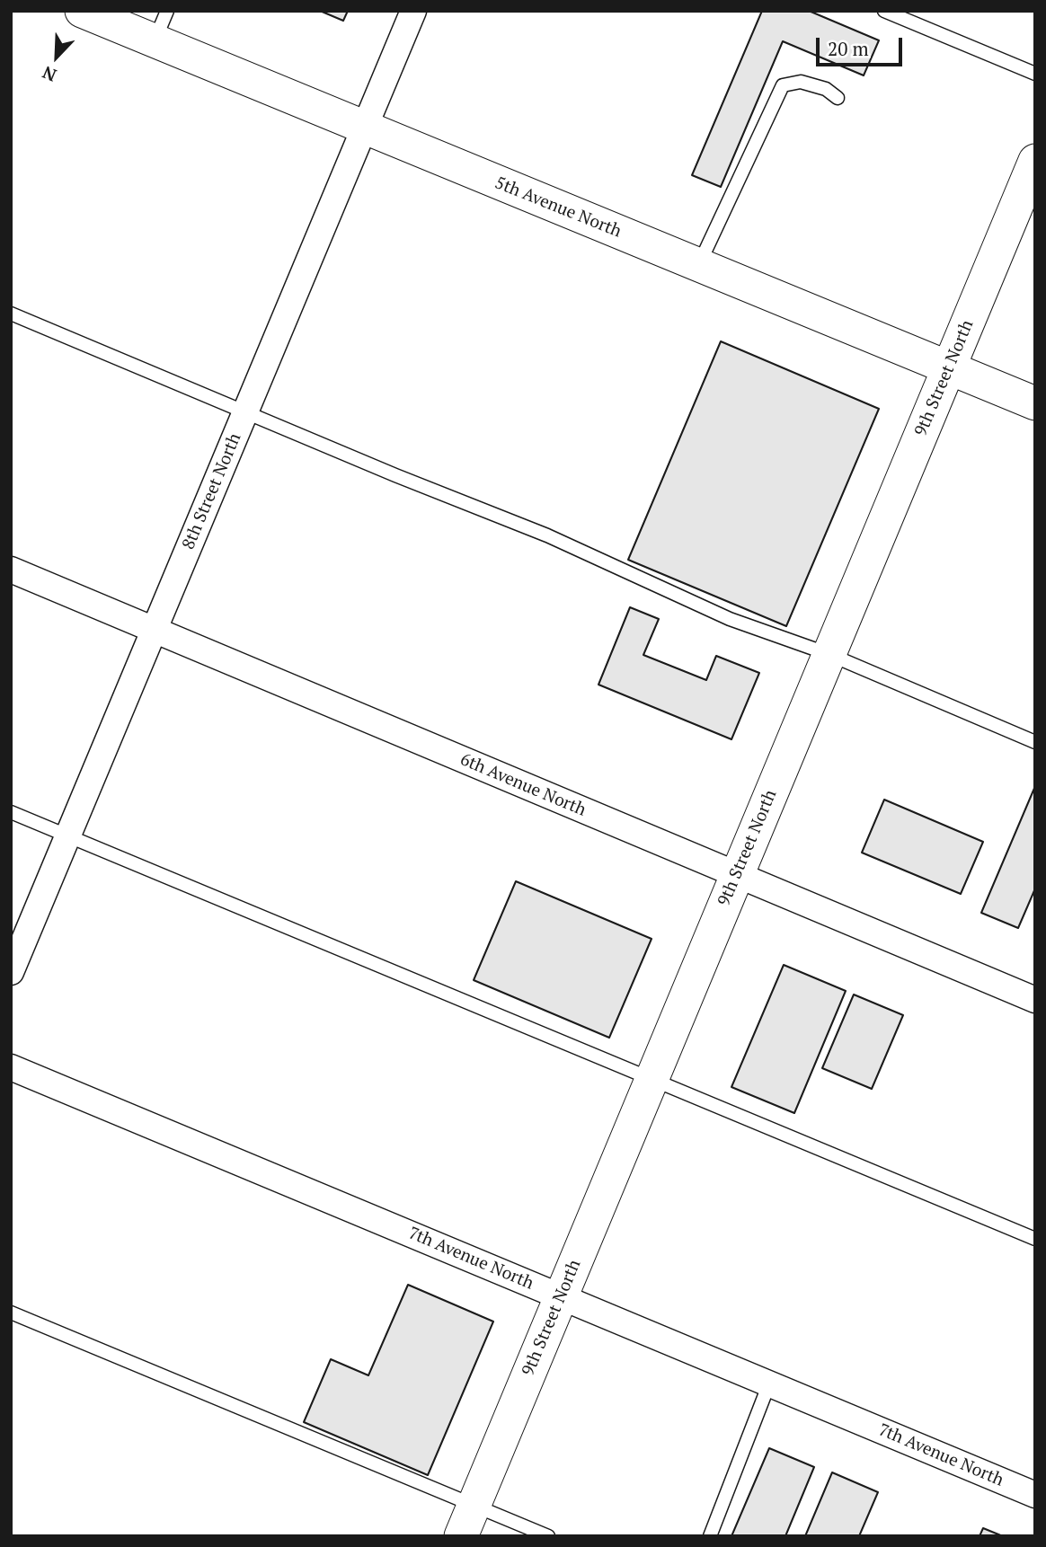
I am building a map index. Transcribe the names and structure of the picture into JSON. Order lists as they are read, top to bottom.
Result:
{
  "streets": {
    "street": [
      "5th Avenue North",
      "9th Street North",
      "8th Street North",
      "6th Avenue North",
      "7th Avenue North"
    ]
  },
  "crossings": [
    ["5th Avenue North", "9th Street North"],
    ["5th Avenue North", "8th Street North"],
    ["9th Street North", "6th Avenue North"],
    ["9th Street North", "7th Avenue North"],
    ["8th Street North", "6th Avenue North"]
  ],
  "scale_bar": "20 m",
  "north": "bottom left"
}
